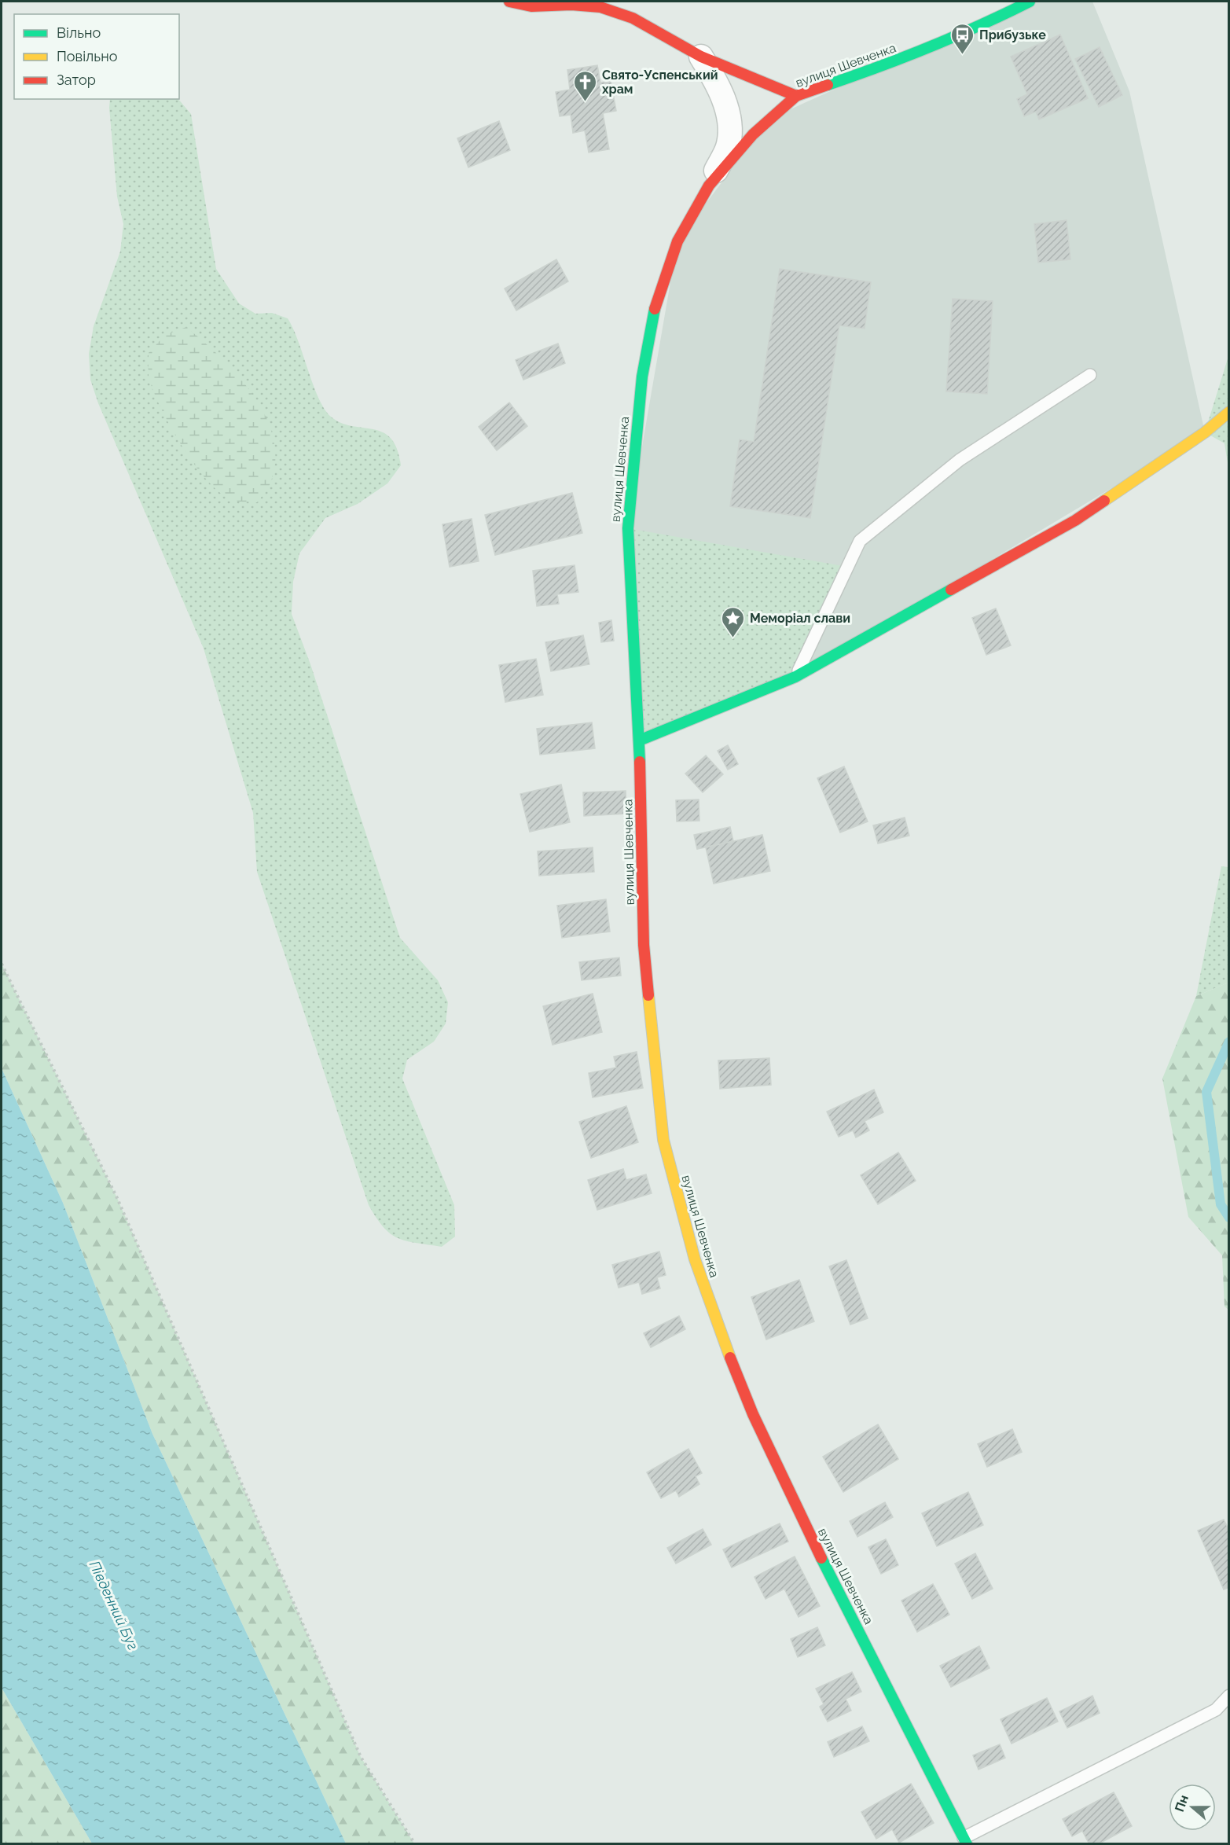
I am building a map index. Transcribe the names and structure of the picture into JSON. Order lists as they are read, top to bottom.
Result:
{
  "streets": {
    "street": ["вулиця Шевченка"]
  },
  "water": ["Південний Буг"],
  "places": {
    "bus stop": ["Прибузьке"],
    "church": ["Свято-Успенський храм"],
    "place": ["Меморіал слави"]
  },
  "legend": ["Вільно", "Повільно", "Затор"],
  "north": "left"
}
